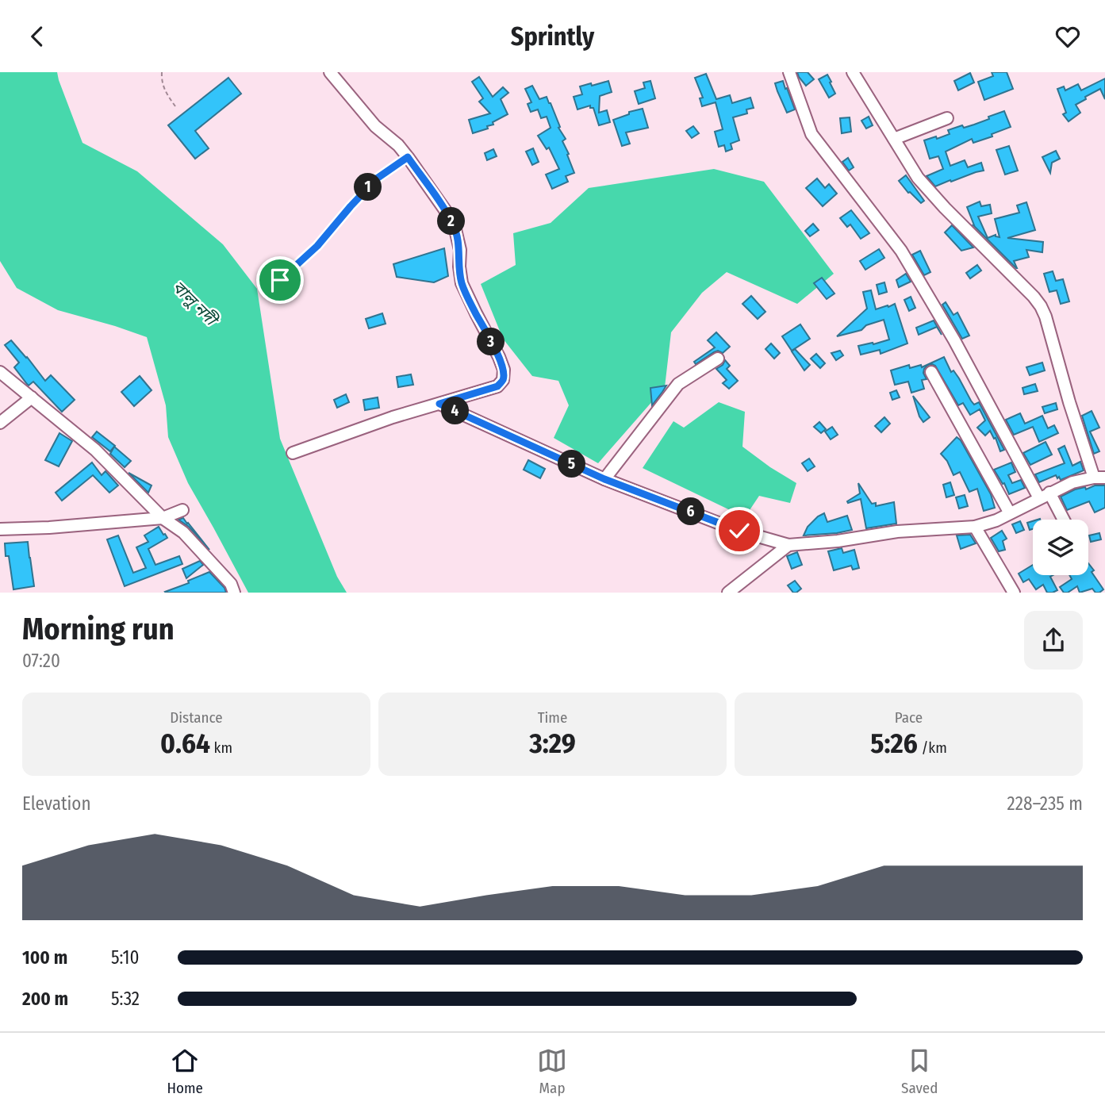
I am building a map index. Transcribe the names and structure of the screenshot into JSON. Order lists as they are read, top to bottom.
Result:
{
  "water": ["বালু নদী"],
  "page": {
    "header": "Sprintly",
    "pins": [
      "1",
      "2",
      "3",
      "4",
      "5",
      "6"
    ],
    "heading": ["Morning run", "07:20"],
    "stats": [
      ["Distance", "0.64 km"],
      ["Time", "3:29"],
      ["Pace", "5:26 /km"]
    ],
    "chart": ["Elevation", "228–235 m"],
    "list": [
      {
        "name": "100 m",
        "note": "5:10"
      },
      {
        "name": "200 m",
        "note": "5:32"
      }
    ],
    "tabs": ["Home", "Map", "Saved"]
  }
}
